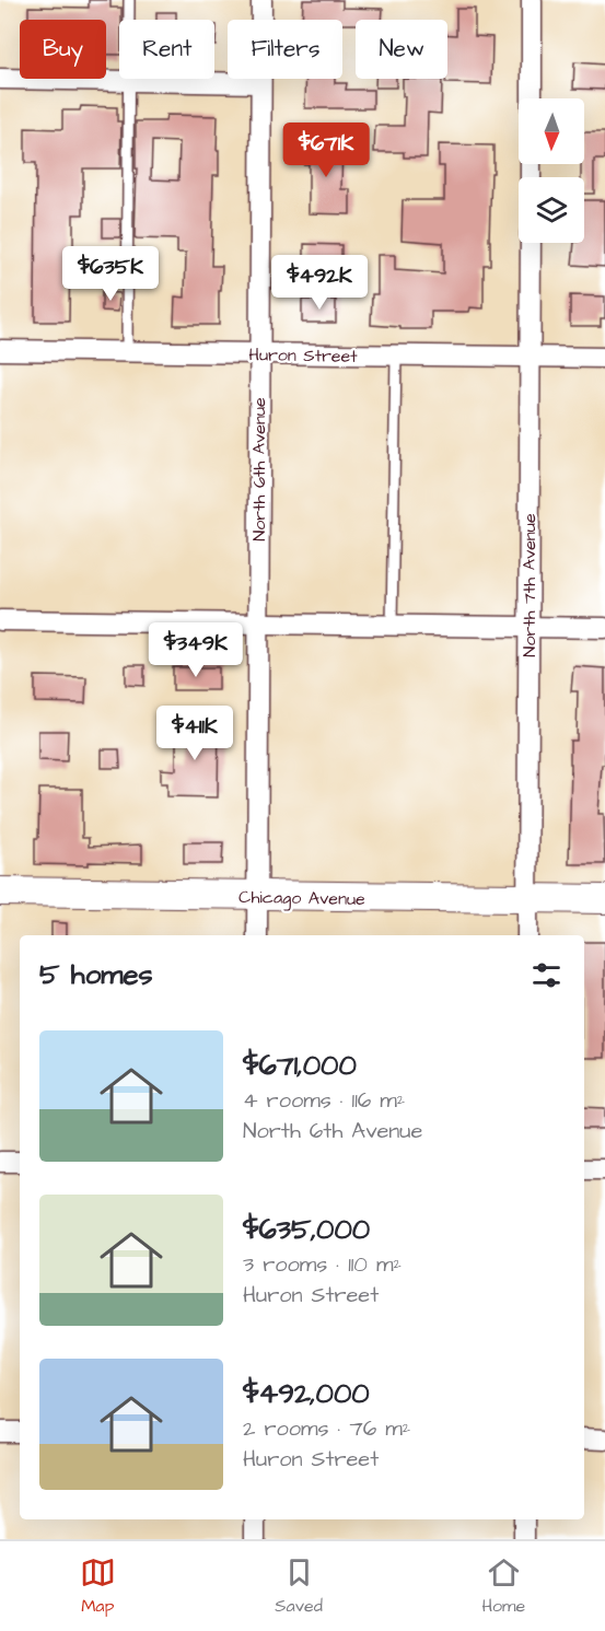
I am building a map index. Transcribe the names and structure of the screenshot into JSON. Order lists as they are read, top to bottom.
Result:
{
  "streets": {
    "main road": ["Chicago Avenue"],
    "street": ["Huron Street", "North 6th Avenue", "North 7th Avenue"]
  },
  "crossings": [
    ["Huron Street", "North 6th Avenue"],
    ["Huron Street", "North 7th Avenue"],
    ["North 6th Avenue", "Chicago Avenue"],
    ["North 7th Avenue", "Chicago Avenue"]
  ],
  "north": "bottom",
  "page": {
    "chip": [
      "Buy",
      "Rent",
      "Filters",
      "New"
    ],
    "price": [
      "$671K",
      "$635K",
      "$492K",
      "$349K",
      "$411K"
    ],
    "heading": "5 homes",
    "list": [
      {
        "name": "$671,000",
        "note": "4 rooms · 116 m² · North 6th Avenue"
      },
      {
        "name": "$635,000",
        "note": "3 rooms · 110 m² · Huron Street"
      },
      {
        "name": "$492,000",
        "note": "2 rooms · 76 m² · Huron Street"
      }
    ],
    "tabs": ["Map", "Saved", "Home"]
  }
}
